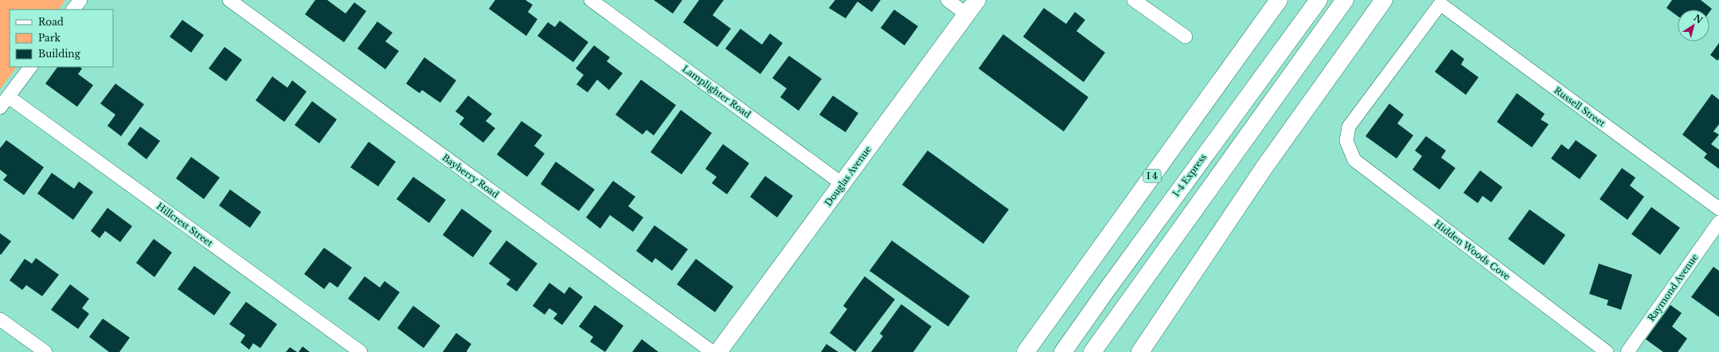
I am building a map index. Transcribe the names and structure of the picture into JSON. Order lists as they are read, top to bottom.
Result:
{
  "streets": {
    "main road": ["I-4 Express", "Douglas Avenue", "I 4"],
    "street": [
      "Lamplighter Road",
      "Russell Street",
      "Bayberry Road",
      "Hillcrest Street",
      "Hidden Woods Cove",
      "Raymond Avenue"
    ]
  },
  "crossings": [
    ["Lamplighter Road", "Douglas Avenue"],
    ["Russell Street", "Hidden Woods Cove"]
  ],
  "legend": ["Road", "Park", "Building"],
  "north": "top right"
}
